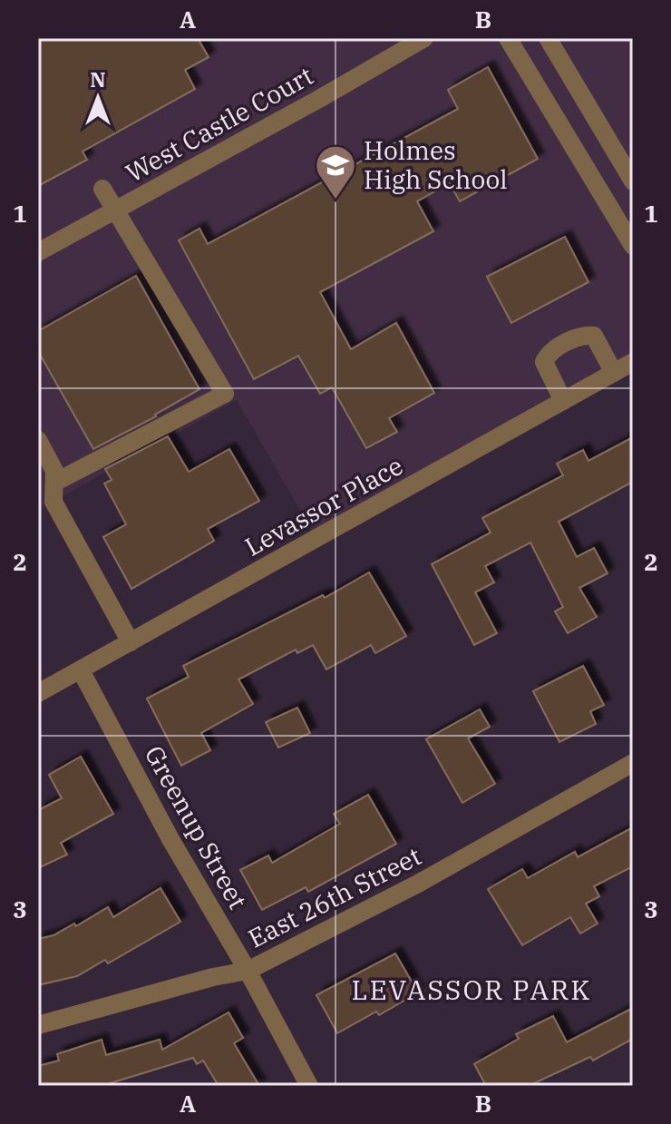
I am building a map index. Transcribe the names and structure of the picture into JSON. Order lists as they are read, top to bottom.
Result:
{
  "streets": {
    "street": [
      "West Castle Court",
      "Levassor Place",
      "Greenup Street",
      "East 26th Street"
    ]
  },
  "crossings": [
    ["Levassor Place", "Greenup Street"],
    ["Greenup Street", "East 26th Street"]
  ],
  "districts": ["LEVASSOR PARK"],
  "places": {
    "school or university": ["Holmes High School"]
  },
  "north": "top",
  "grid": {
    "columns": ["A", "B"],
    "rows": ["1", "2", "3"]
  }
}
